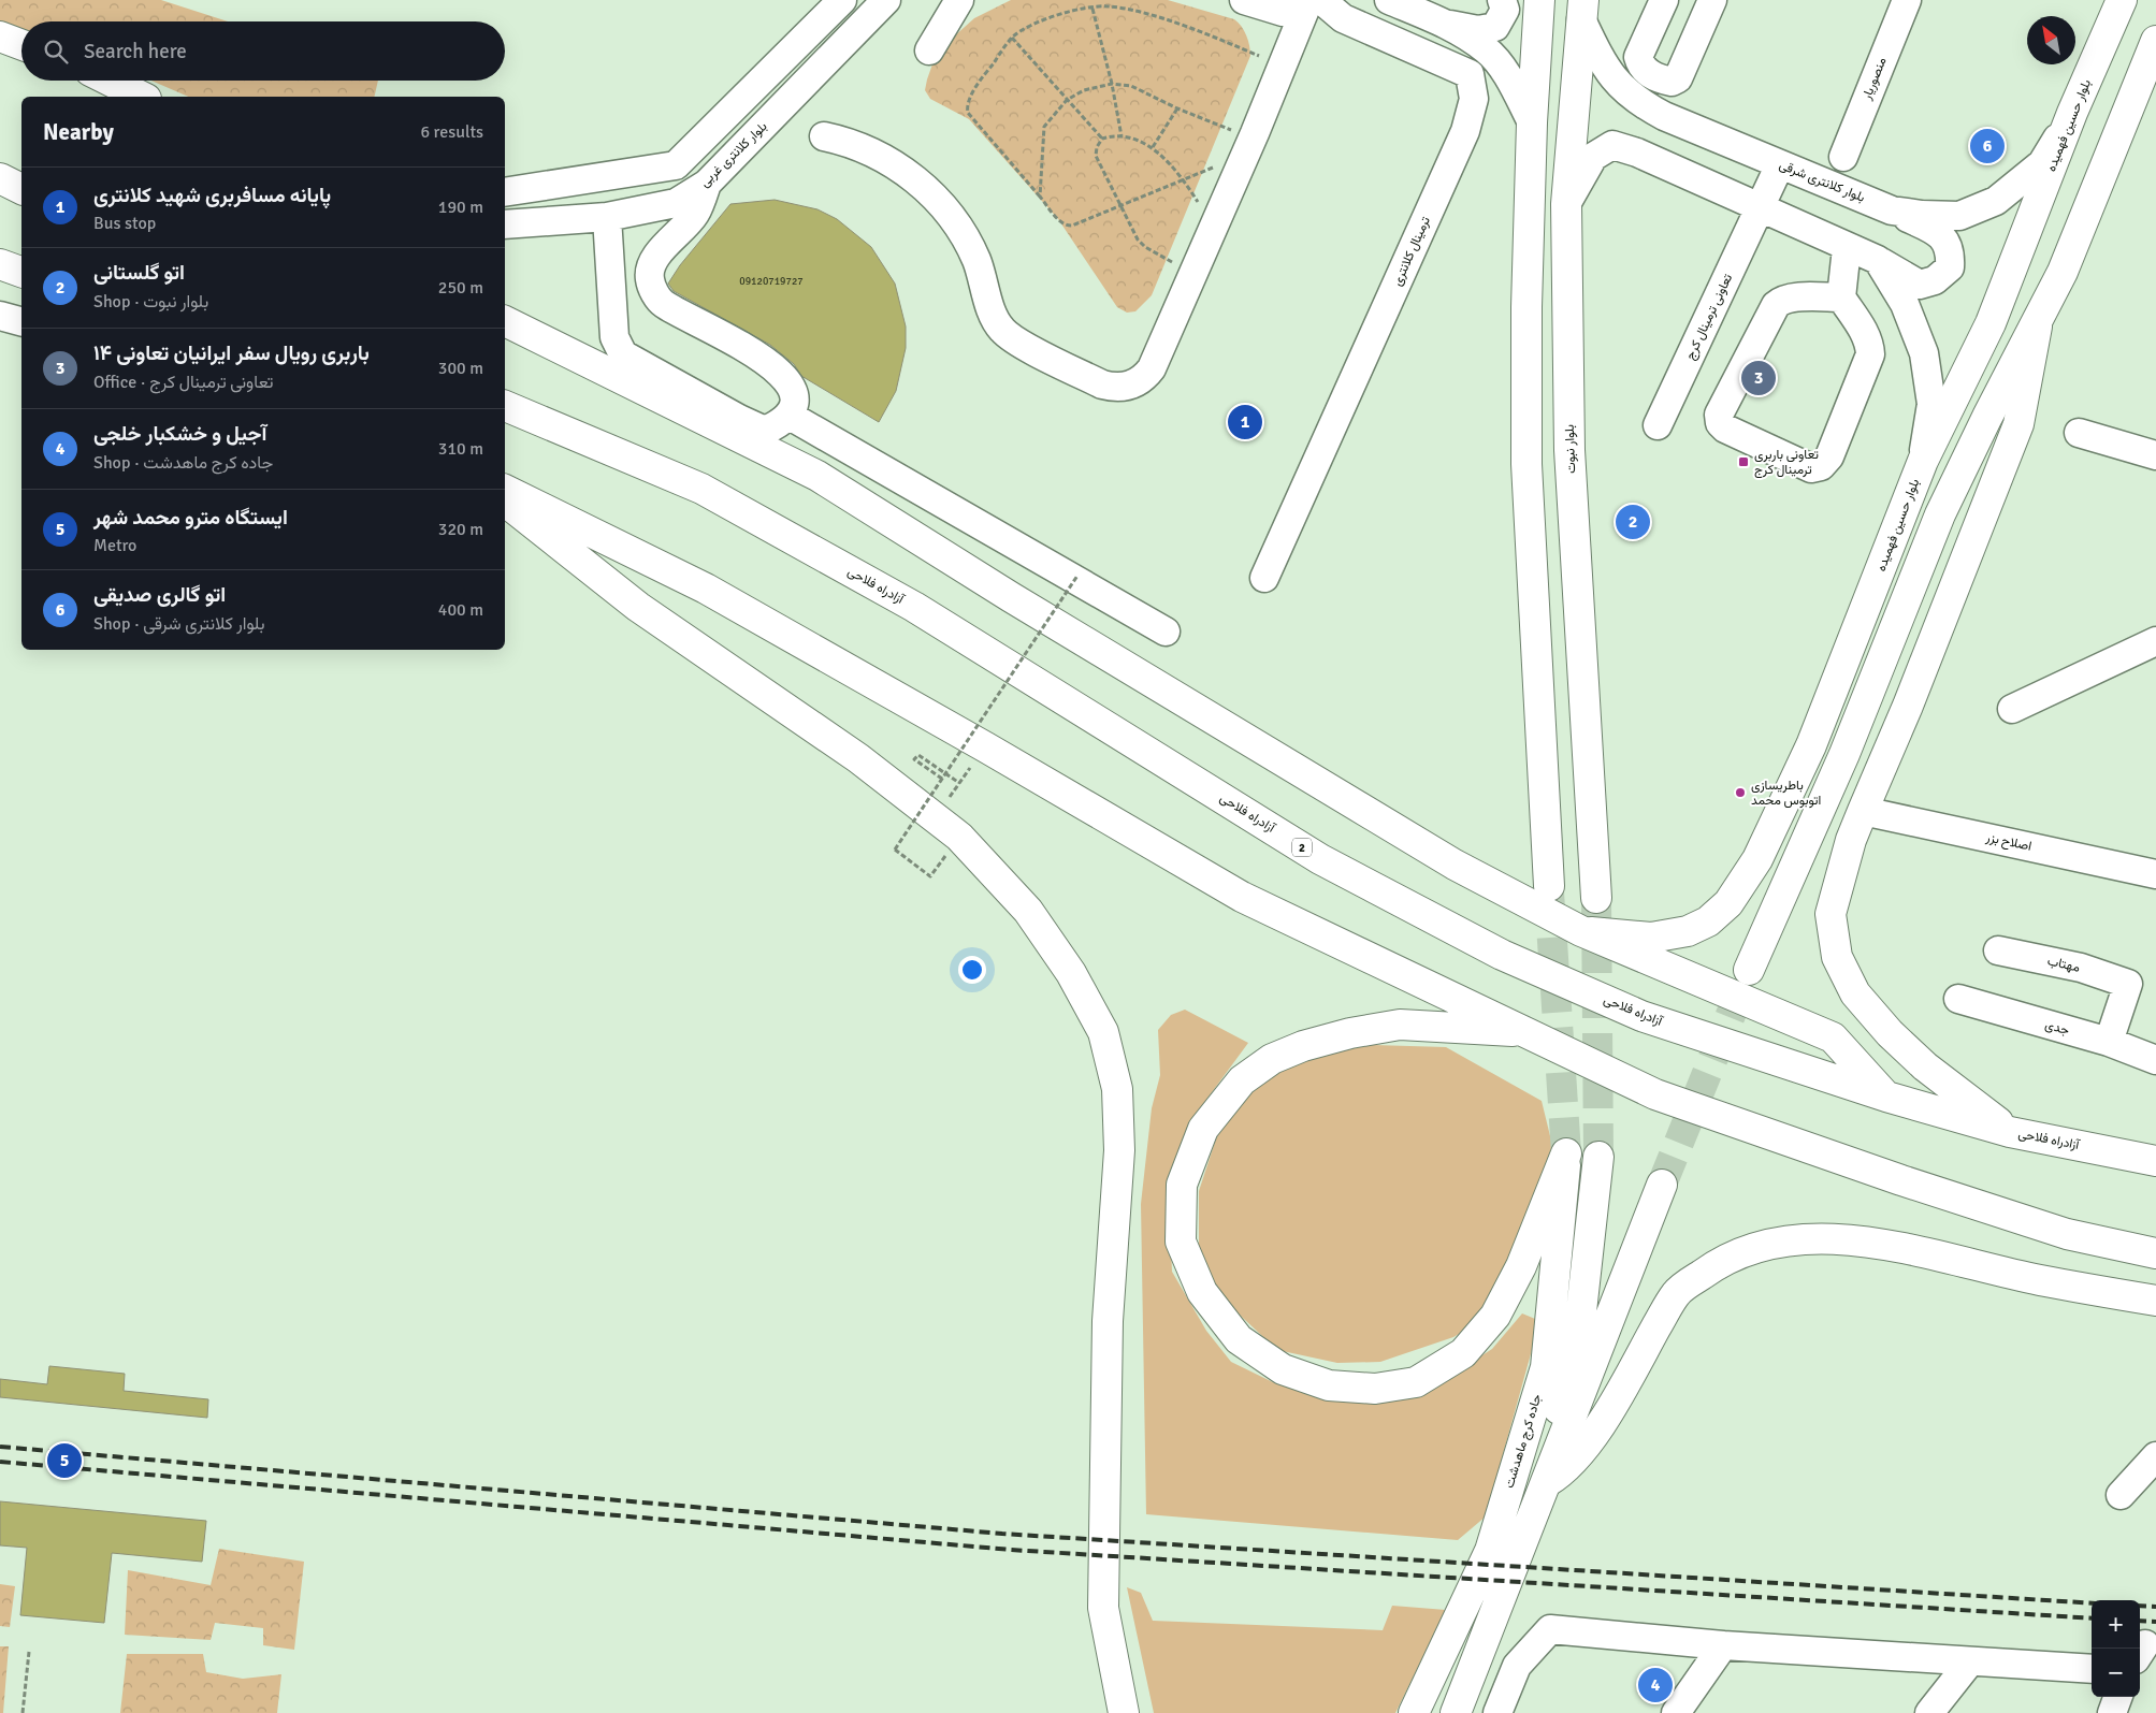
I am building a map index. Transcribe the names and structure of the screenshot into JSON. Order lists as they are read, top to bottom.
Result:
{
  "streets": {
    "main road": [
      "بلوار حسین فهمیده",
      "بلوار نبوت",
      "آزادراه فلاحی",
      "2",
      "جاده کرج ماهدشت"
    ],
    "street": [
      "منصوریار",
      "بلوار کلانتری غربی",
      "بلوار کلانتری شرقی",
      "ترمینال کلانتری",
      "تعاونی ترمینال کرج",
      "اصلاح بزر",
      "مهتاب",
      "جدی"
    ]
  },
  "crossings": [
    ["بلوار حسین فهمیده", "بلوار کلانتری شرقی"],
    ["بلوار کلانتری شرقی", "تعاونی ترمینال کرج"],
    ["بلوار کلانتری شرقی", "بلوار نبوت"],
    ["مهتاب", "جدی"]
  ],
  "places": {
    "transit": ["تعاونی باربری ترمینال کرج"],
    "other": ["باطریسازی اتوبوس محمد"]
  },
  "house_numbers": ["09120719727"],
  "north": "top left",
  "page": {
    "search": "Search here",
    "heading": ["Nearby", "6 results"],
    "pins": [
      "6",
      "3",
      "1",
      "2",
      "5",
      "4"
    ],
    "list": [
      {
        "mark": "1",
        "name": "پایانه مسافربری شهید کلانتری",
        "note": "Bus stop",
        "value": "190 m"
      },
      {
        "mark": "2",
        "name": "اتو گلستانی",
        "note": "Shop · بلوار نبوت",
        "value": "250 m"
      },
      {
        "mark": "3",
        "name": "باربری رویال سفر ایرانیان تعاونی ۱۴",
        "note": "Office · تعاونی ترمینال کرج",
        "value": "300 m"
      },
      {
        "mark": "4",
        "name": "آجیل و خشکبار خلجی",
        "note": "Shop · جاده کرج ماهدشت",
        "value": "310 m"
      },
      {
        "mark": "5",
        "name": "ایستگاه مترو محمد شهر",
        "note": "Metro",
        "value": "320 m"
      },
      {
        "mark": "6",
        "name": "اتو گالری صدیقی",
        "note": "Shop · بلوار کلانتری شرقی",
        "value": "400 m"
      }
    ],
    "map_buttons": ["+", "−"]
  }
}
